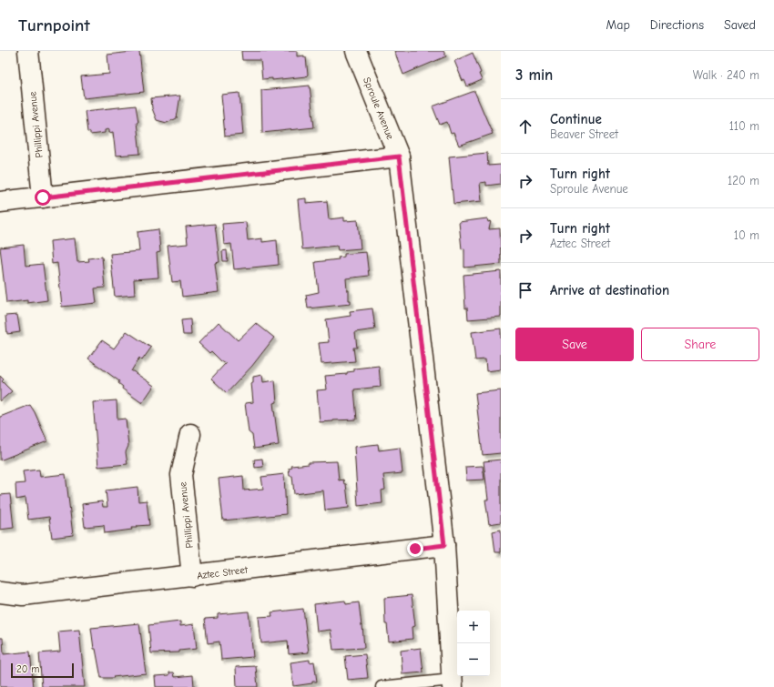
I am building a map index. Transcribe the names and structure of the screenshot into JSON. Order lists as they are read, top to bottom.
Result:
{
  "streets": {
    "street": ["Sproule Avenue", "Phillippi Avenue", "Aztec Street"]
  },
  "crossings": [
    ["Sproule Avenue", "Aztec Street"],
    ["Phillippi Avenue", "Aztec Street"]
  ],
  "scale_bar": "20 m",
  "page": {
    "header": "Turnpoint",
    "nav": ["Map", "Directions", "Saved"],
    "heading": ["3 min", "Walk · 240 m"],
    "list": [
      ["Continue", "Beaver Street", "110 m"],
      ["Turn right", "Sproule Avenue", "120 m"],
      ["Turn right", "Aztec Street", "10 m"],
      "Arrive at destination"
    ],
    "buttons": ["Save", "Share"],
    "map_buttons": ["+", "−"],
    "scale": "20 m"
  }
}
